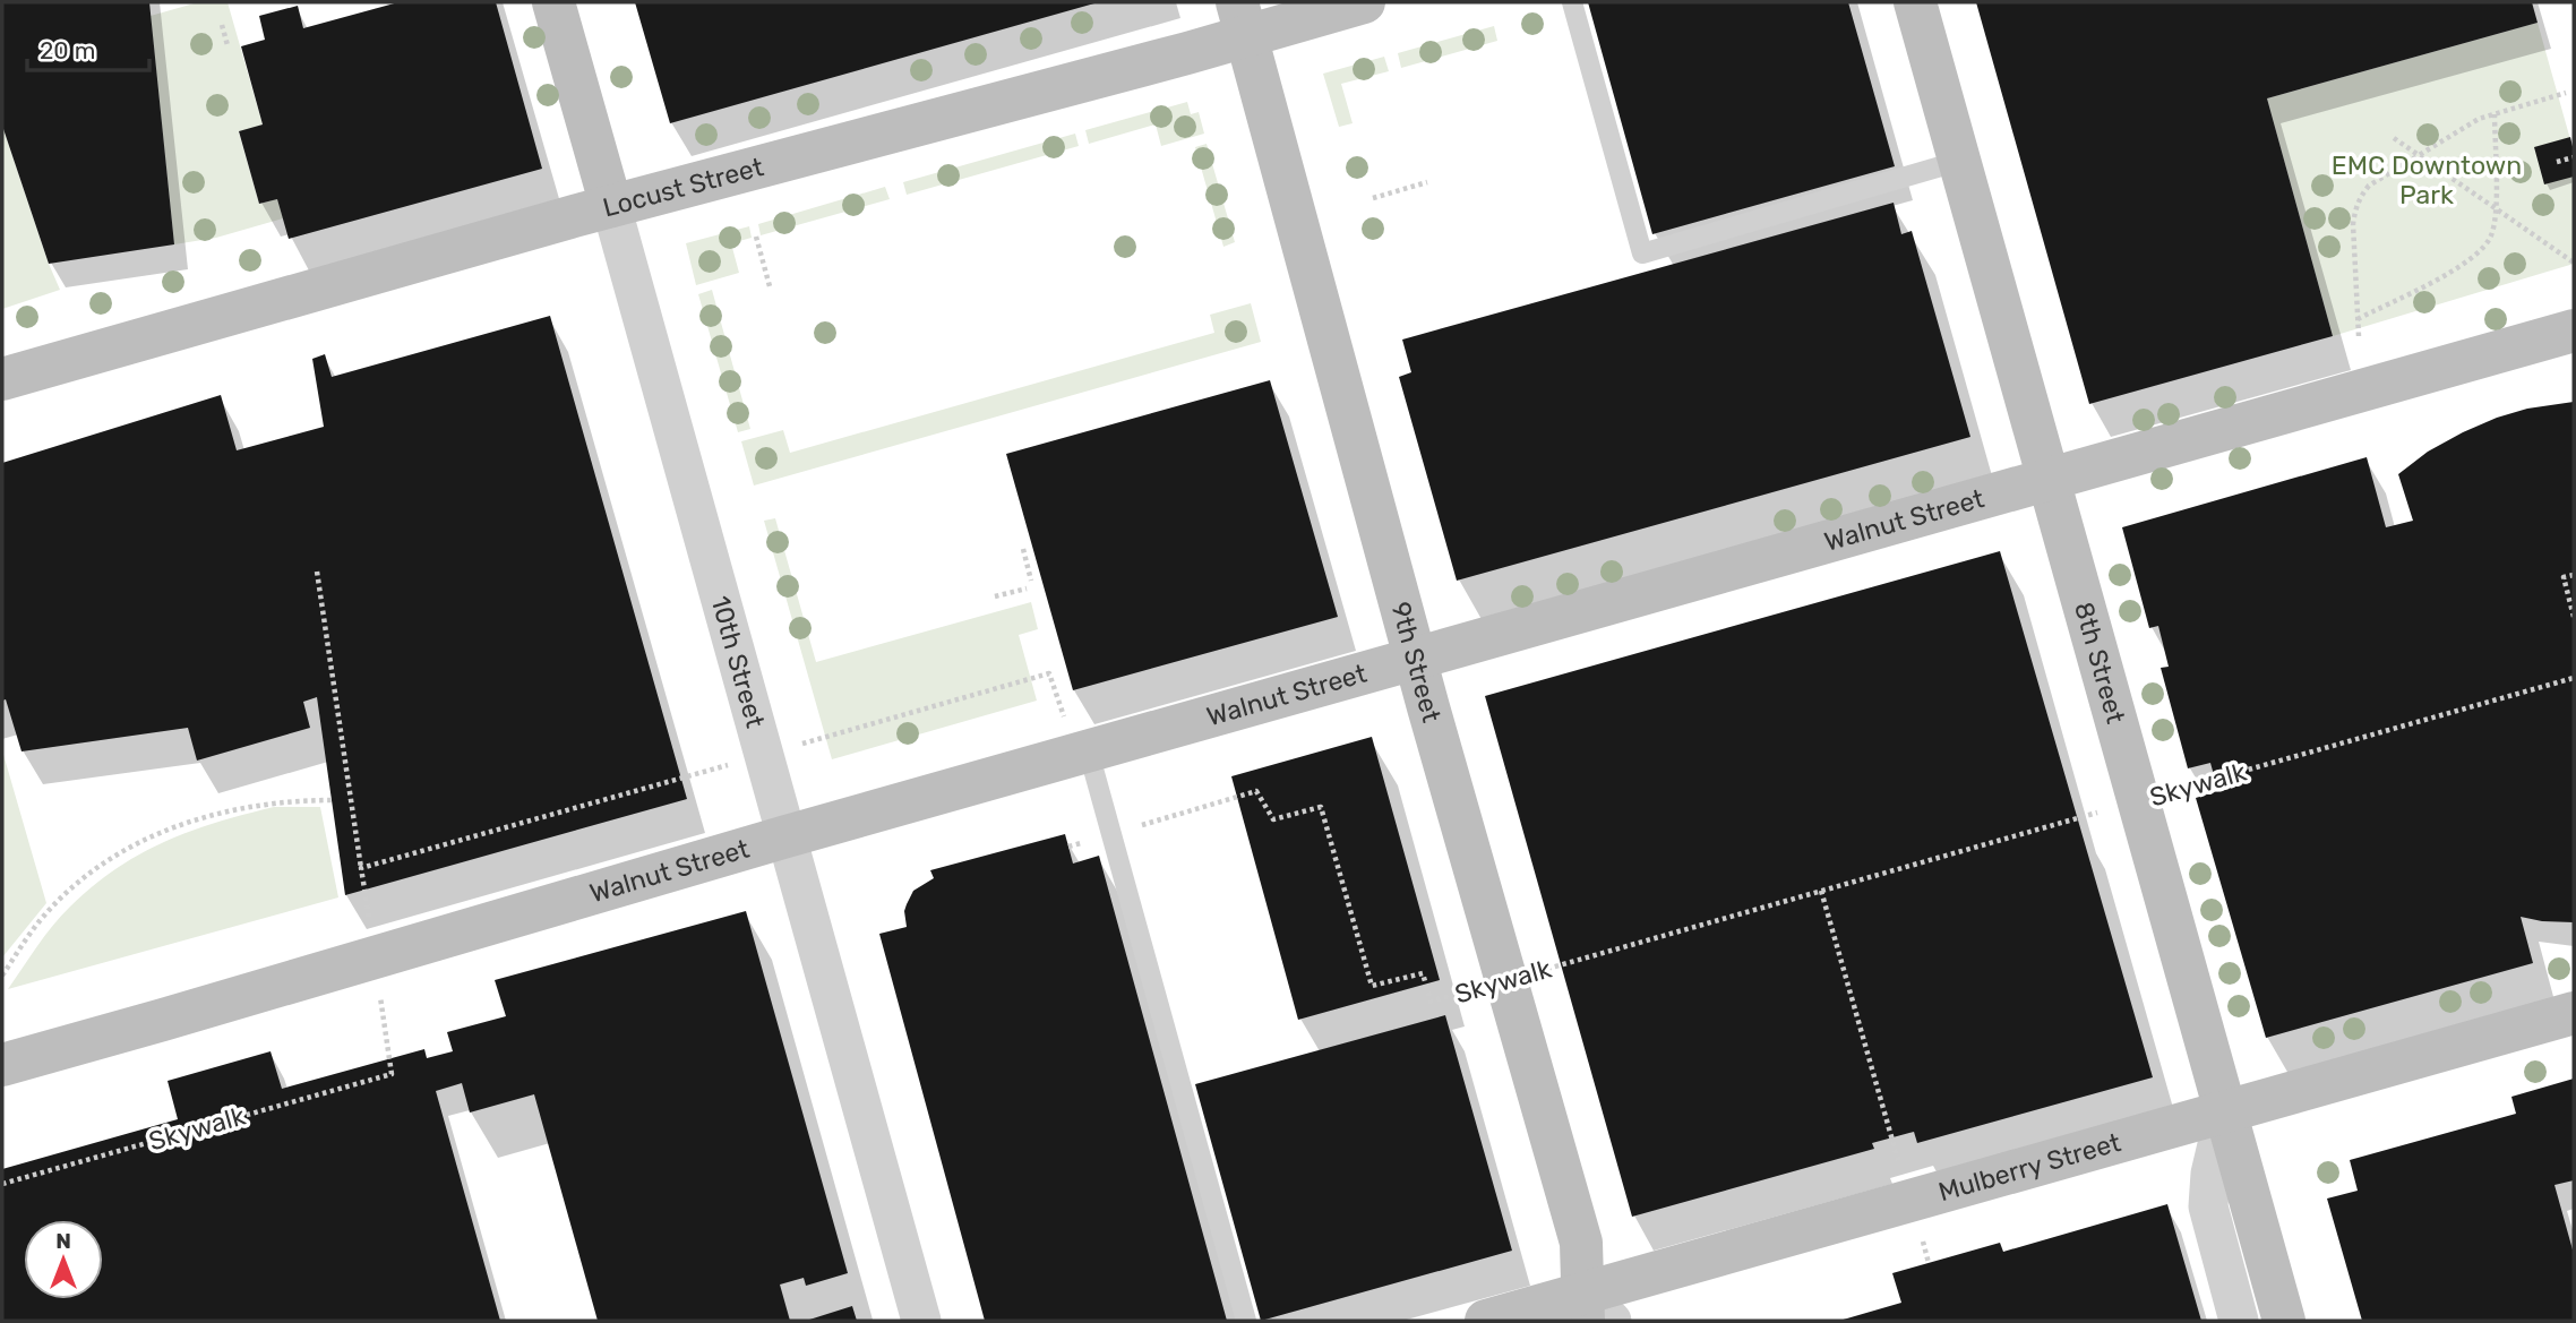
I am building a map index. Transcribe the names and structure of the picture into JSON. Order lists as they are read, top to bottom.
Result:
{
  "streets": {
    "main road": [
      "Locust Street",
      "Walnut Street",
      "9th Street",
      "10th Street",
      "8th Street",
      "Mulberry Street"
    ],
    "path": ["Skywalk"]
  },
  "crossings": [
    ["Locust Street", "9th Street"],
    ["Locust Street", "10th Street"],
    ["Walnut Street", "9th Street"],
    ["Walnut Street", "10th Street"],
    ["Walnut Street", "8th Street"],
    ["9th Street", "Mulberry Street"],
    ["8th Street", "Mulberry Street"]
  ],
  "parks": ["EMC Downtown Park"],
  "scale_bar": "20 m",
  "north": "top"
}
